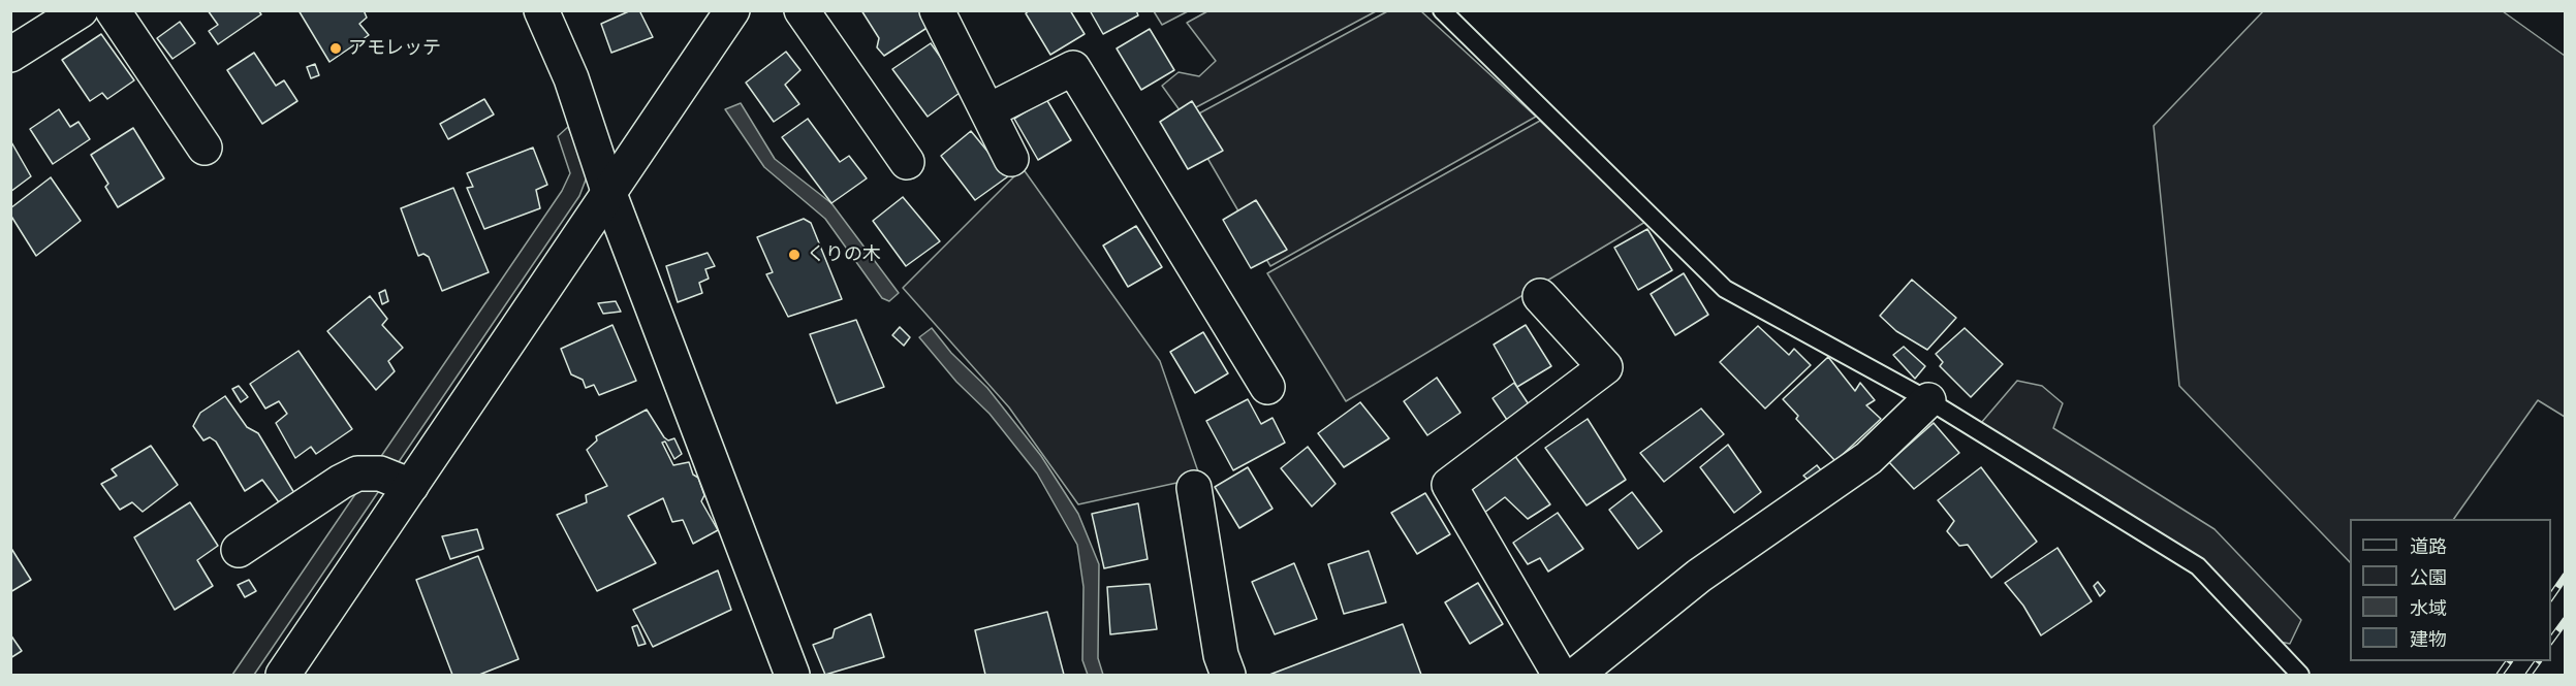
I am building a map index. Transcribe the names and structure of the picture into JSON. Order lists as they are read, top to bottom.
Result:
{
  "places": ["アモレッテ", "くりの木"],
  "legend": [
    "道路",
    "公園",
    "水域",
    "建物"
  ]
}
